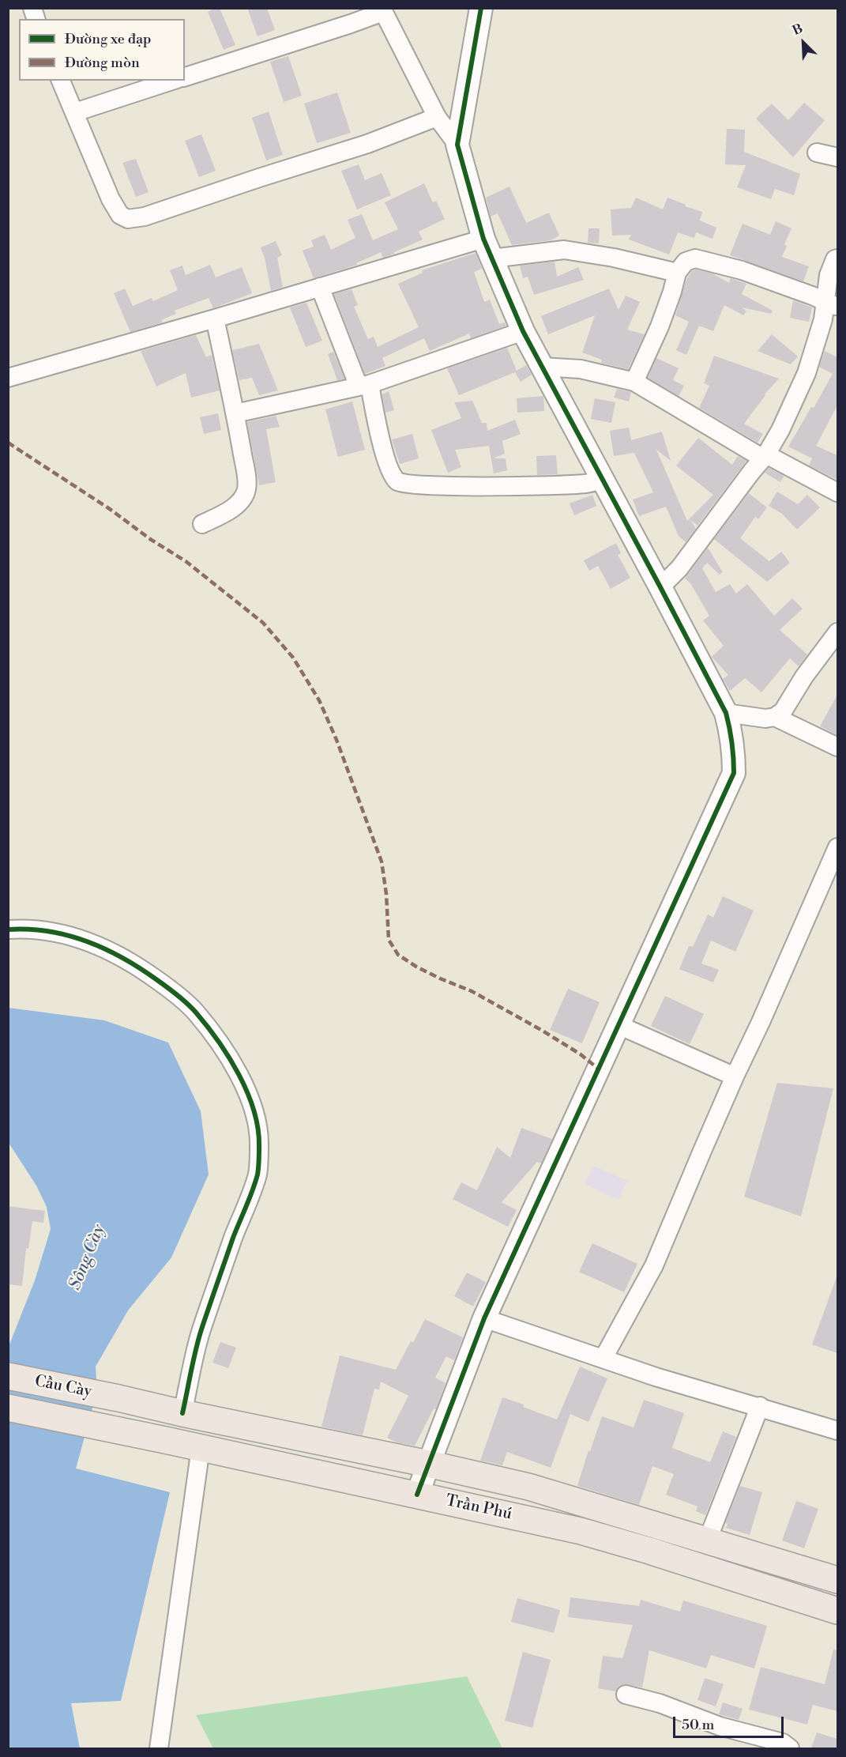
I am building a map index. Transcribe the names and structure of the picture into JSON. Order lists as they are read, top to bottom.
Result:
{
  "streets": {
    "main road": ["Cầu Cày", "Trần Phú"]
  },
  "crossings": [
    ["Cầu Cày", "Trần Phú"]
  ],
  "water": ["Sông Cày"],
  "legend": ["Đường xe đạp", "Đường mòn"],
  "scale_bar": "50 m",
  "north": "top left"
}
